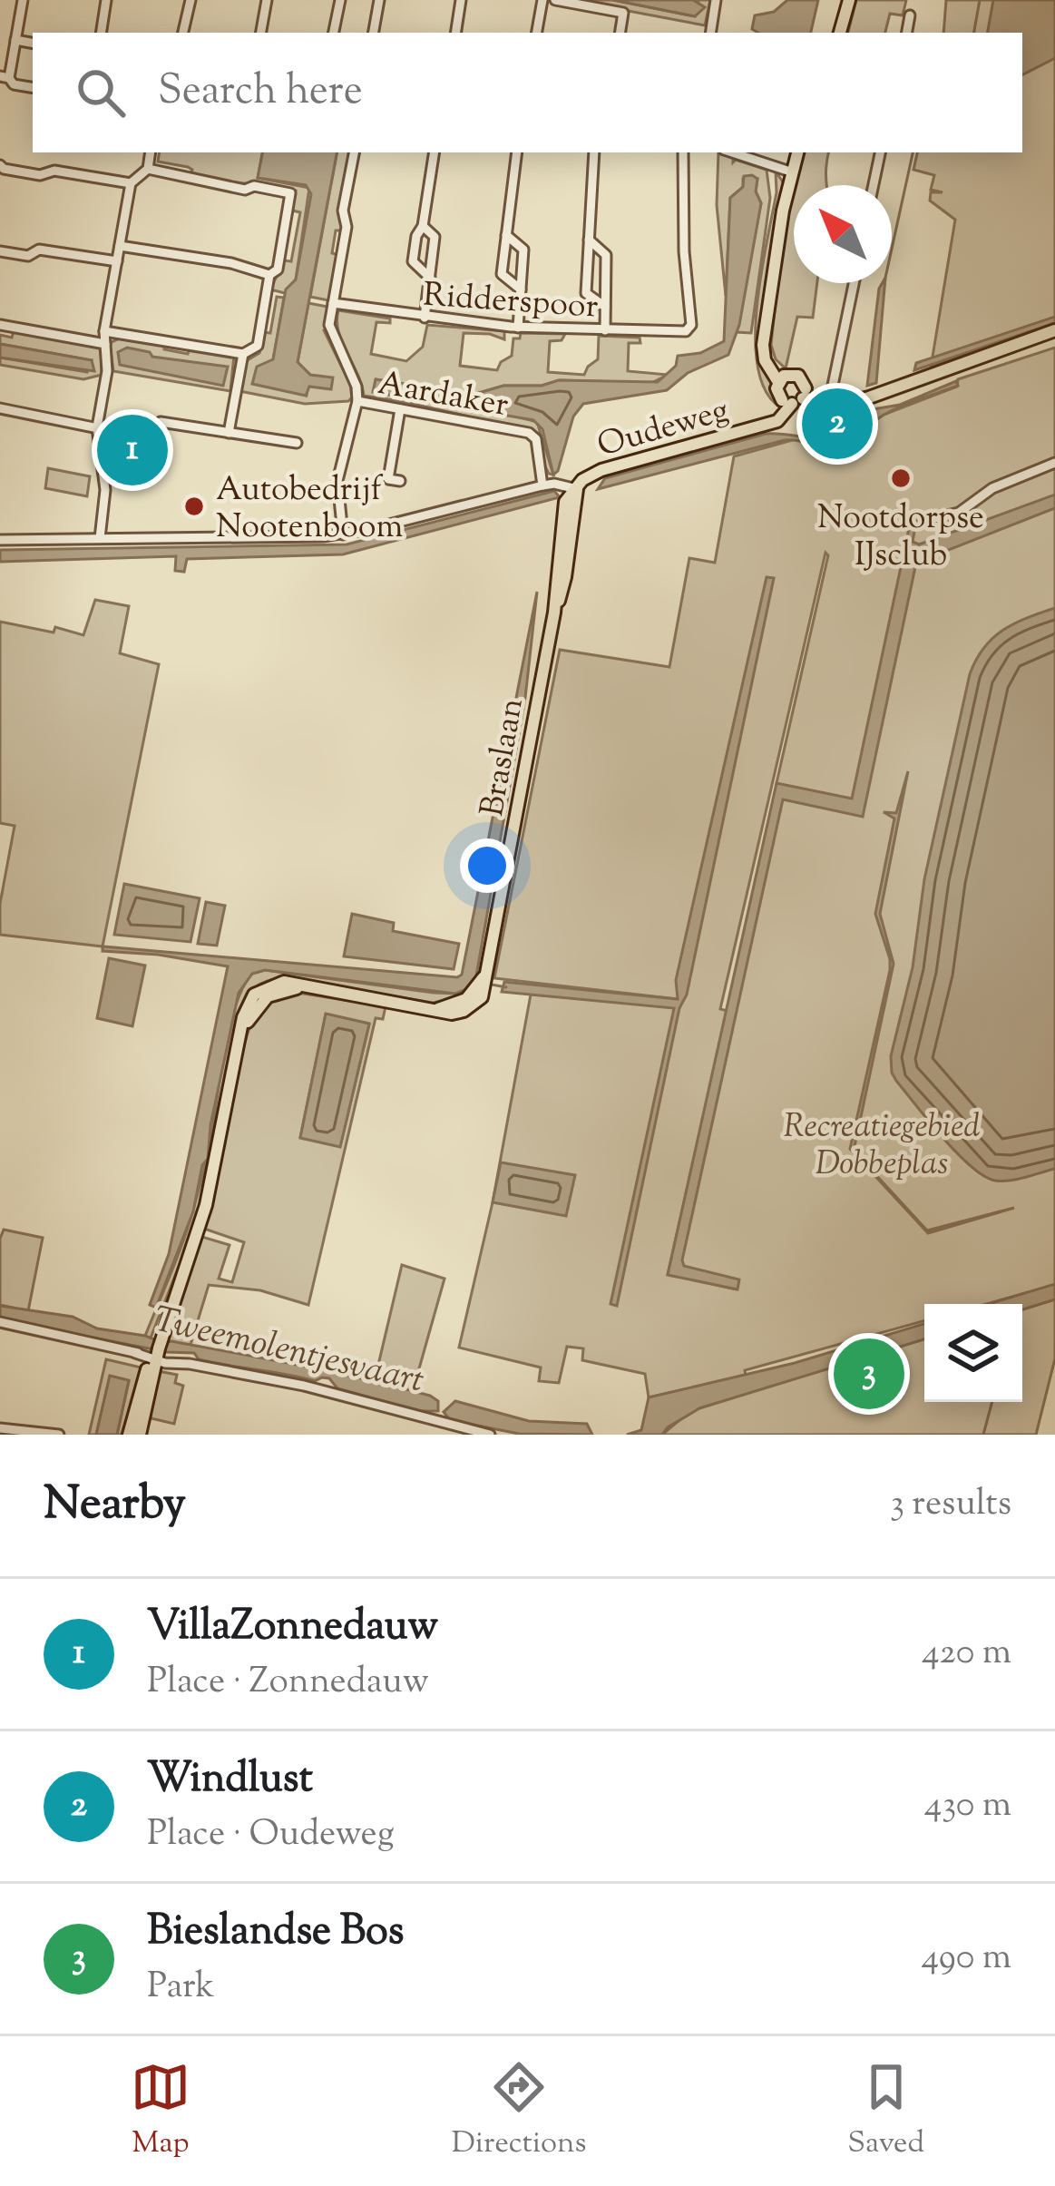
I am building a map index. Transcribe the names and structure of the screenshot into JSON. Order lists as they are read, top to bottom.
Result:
{
  "streets": {
    "main road": ["Oudeweg", "Braslaan"],
    "street": ["Ridderspoor", "Aardaker"]
  },
  "crossings": [
    ["Aardaker", "Oudeweg"],
    ["Oudeweg", "Braslaan"]
  ],
  "water": ["Tweemolentjesvaart"],
  "parks": ["Recreatiegebied Dobbeplas"],
  "places": ["Nootdorpse IJsclub", "Autobedrijf Nootenboom"],
  "north": "top left",
  "page": {
    "search": "Search here",
    "pins": ["2", "1", "3"],
    "heading": ["Nearby", "3 results"],
    "list": [
      {
        "mark": "1",
        "name": "VillaZonnedauw",
        "note": "Place · Zonnedauw",
        "value": "420 m"
      },
      {
        "mark": "2",
        "name": "Windlust",
        "note": "Place · Oudeweg",
        "value": "430 m"
      },
      {
        "mark": "3",
        "name": "Bieslandse Bos",
        "note": "Park",
        "value": "490 m"
      }
    ],
    "nav": ["Map", "Directions", "Saved"]
  }
}
